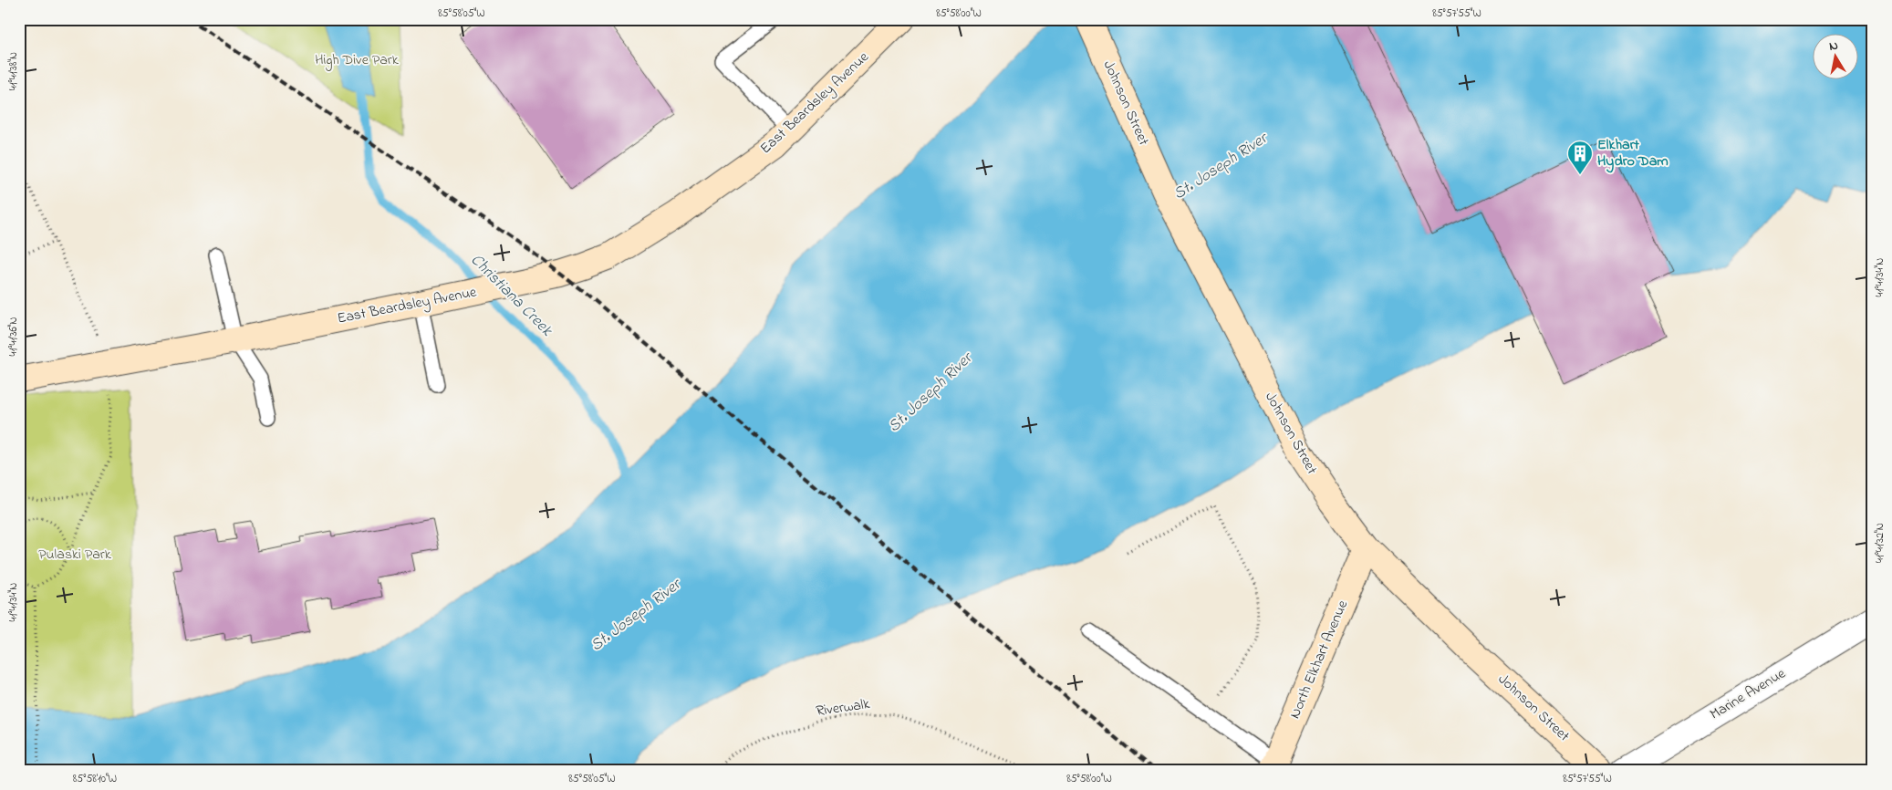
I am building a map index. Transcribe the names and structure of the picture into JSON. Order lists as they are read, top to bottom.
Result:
{
  "streets": {
    "main road": ["East Beardsley Avenue", "Johnson Street", "North Elkhart Avenue"],
    "street": ["Marine Avenue"],
    "path": ["Riverwalk"]
  },
  "crossings": [
    ["Johnson Street", "North Elkhart Avenue"]
  ],
  "water": ["St. Joseph River", "Christiana Creek"],
  "parks": ["High Dive Park", "Pulaski Park"],
  "places": {
    "building": ["Elkhart Hydro Dam"]
  },
  "north": "top",
  "coordinates": [
    "85°58'05\"W",
    "85°58'00\"W",
    "85°57'55\"W",
    "41°41'38\"N",
    "41°41'34\"N",
    "41°41'36\"N",
    "41°41'32\"N",
    "85°58'10\"W"
  ]
}
